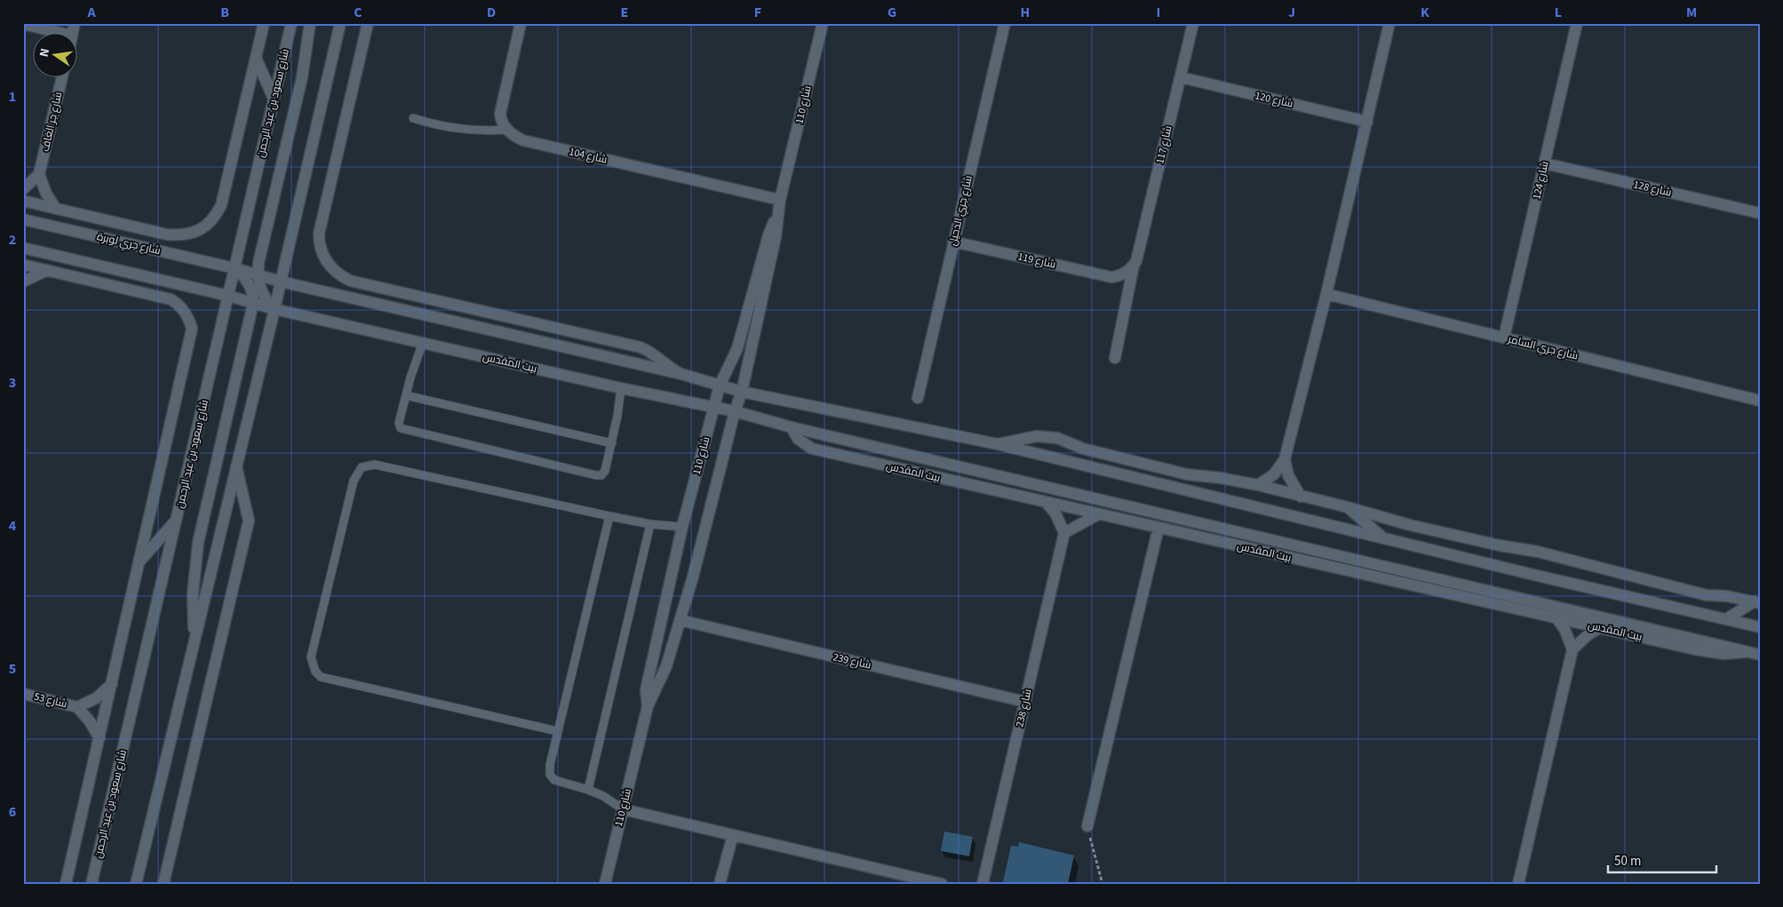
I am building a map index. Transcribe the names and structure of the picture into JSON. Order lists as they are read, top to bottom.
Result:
{
  "streets": {
    "street": [
      "شارع 120",
      "شارع سعود بن عبد الرحمن",
      "شارع 110",
      "شارع جر الغاف",
      "شارع 117",
      "شارع 104",
      "شارع 124",
      "شارع 128",
      "شارع جري الدحيل",
      "شارع جري لوبرة",
      "شارع 119",
      "شارع جري السامر",
      "بيت المقدس",
      "شارع 239",
      "شارع 53",
      "شارع 238"
    ]
  },
  "crossings": [
    ["شارع 120", "شارع 117"],
    ["شارع سعود بن عبد الرحمن", "شارع جري لوبرة"],
    ["شارع سعود بن عبد الرحمن", "بيت المقدس"],
    ["شارع 110", "شارع 104"],
    ["شارع 110", "بيت المقدس"],
    ["شارع 110", "شارع 239"],
    ["شارع 117", "شارع 119"],
    ["شارع 124", "شارع 128"],
    ["شارع 124", "شارع جري السامر"],
    ["شارع جري الدحيل", "شارع 119"],
    ["شارع 239", "شارع 238"]
  ],
  "scale_bar": "50 m",
  "north": "left",
  "grid": {
    "columns": [
      "A",
      "B",
      "C",
      "D",
      "E",
      "F",
      "G",
      "H",
      "I",
      "J",
      "K",
      "L",
      "M"
    ],
    "rows": [
      "1",
      "2",
      "3",
      "4",
      "5",
      "6"
    ]
  }
}
